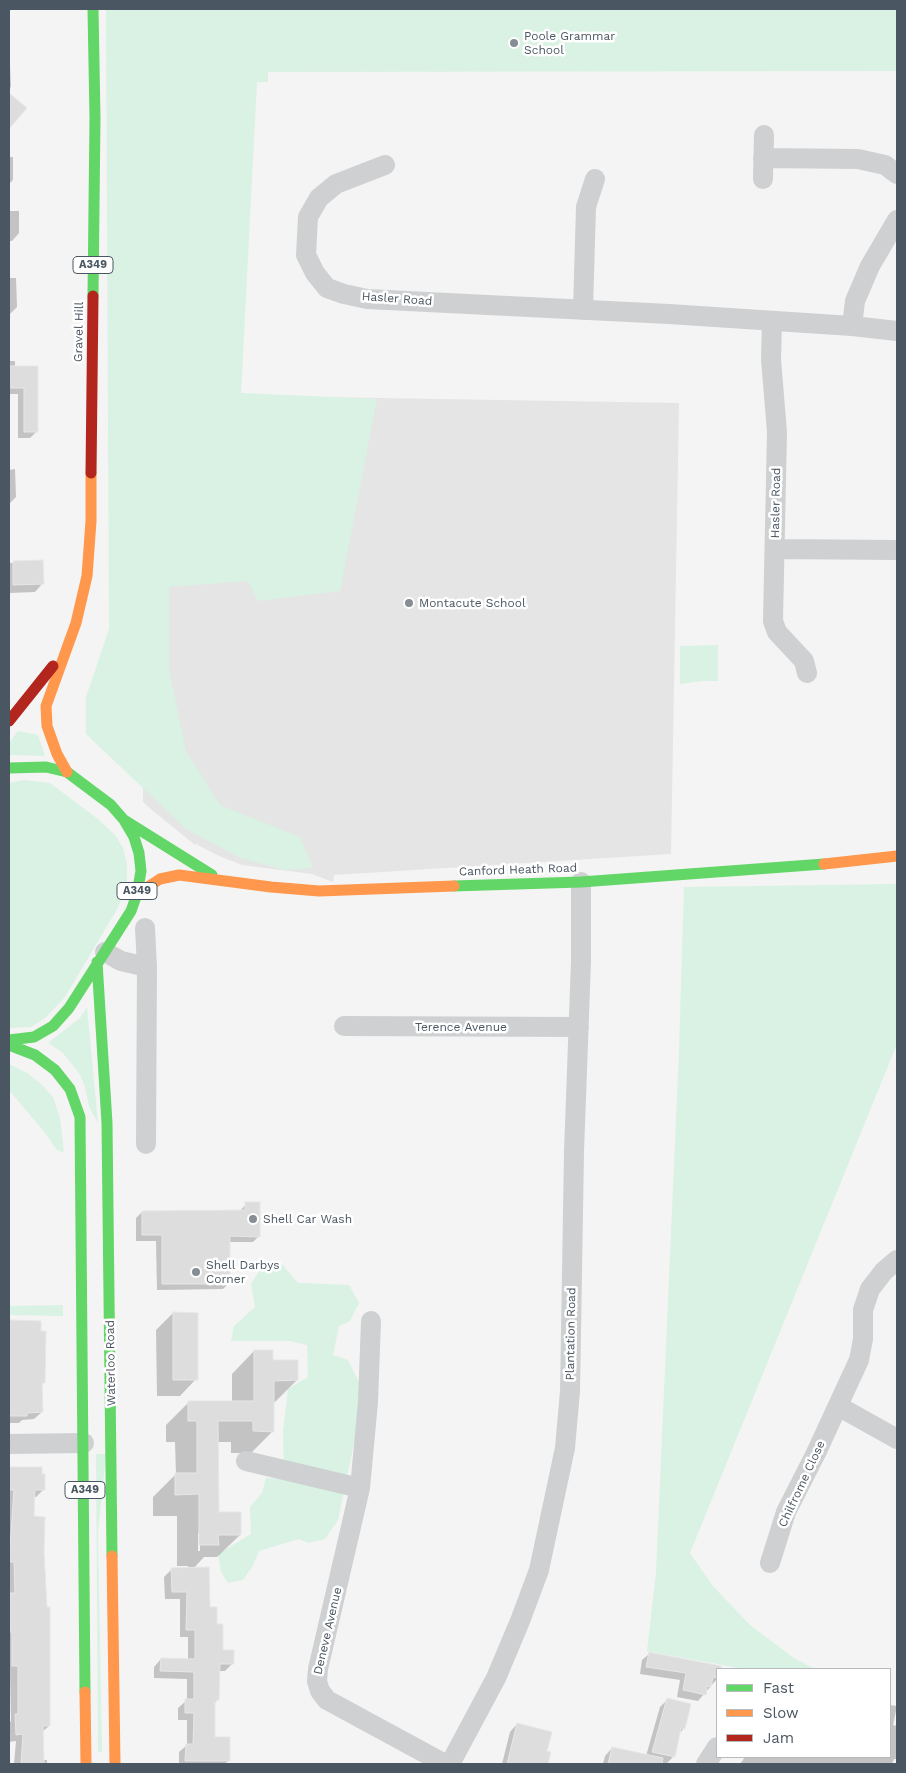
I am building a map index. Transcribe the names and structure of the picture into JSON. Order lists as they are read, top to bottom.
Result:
{
  "streets": {
    "main road": [
      "A349",
      "Gravel Hill",
      "Canford Heath Road",
      "Waterloo Road"
    ],
    "street": [
      "Hasler Road",
      "Terence Avenue",
      "Plantation Road",
      "Chilfrome Close",
      "Deneve Avenue"
    ]
  },
  "crossings": [
    ["A349", "Gravel Hill"],
    ["A349", "Canford Heath Road"],
    ["A349", "Waterloo Road"],
    ["Canford Heath Road", "Plantation Road"],
    ["Terence Avenue", "Plantation Road"]
  ],
  "places": [
    "Poole Grammar School",
    "Montacute School",
    "Shell Car Wash",
    "Shell Darbys Corner"
  ],
  "legend": ["Fast", "Slow", "Jam"]
}
